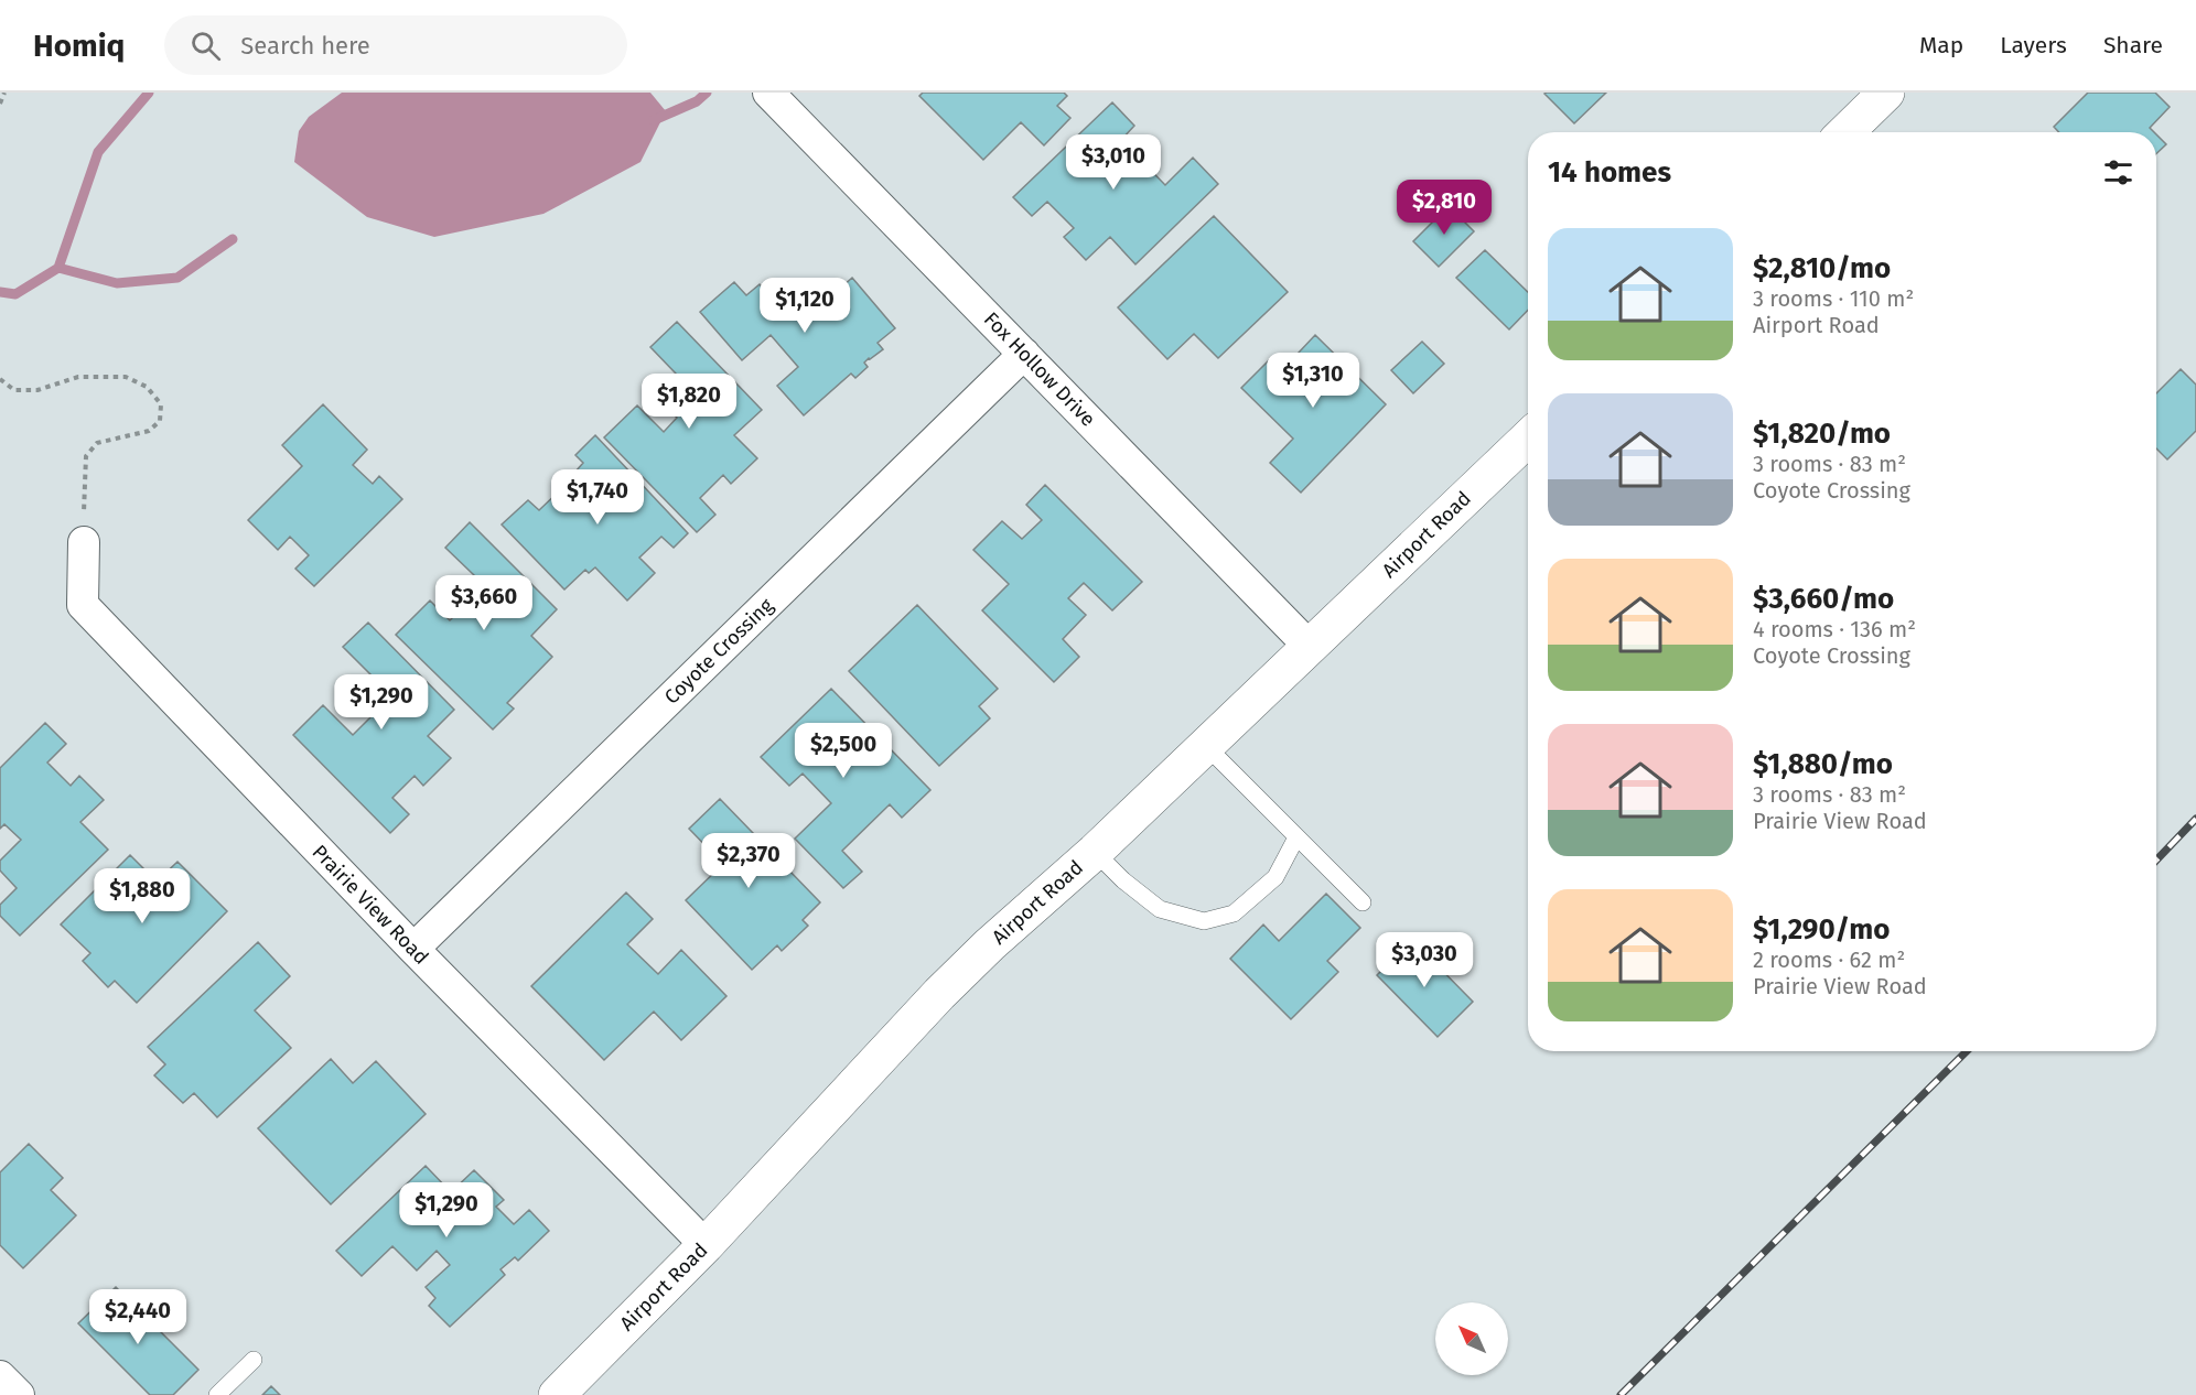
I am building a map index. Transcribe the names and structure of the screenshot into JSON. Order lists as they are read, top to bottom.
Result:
{
  "streets": {
    "street": [
      "Fox Hollow Drive",
      "Airport Road",
      "Coyote Crossing",
      "Prairie View Road"
    ]
  },
  "crossings": [
    ["Fox Hollow Drive", "Airport Road"],
    ["Fox Hollow Drive", "Coyote Crossing"],
    ["Airport Road", "Prairie View Road"],
    ["Coyote Crossing", "Prairie View Road"]
  ],
  "north": "top left",
  "page": {
    "header": "Homiq",
    "search": "Search here",
    "nav": ["Map", "Layers", "Share"],
    "heading": "14 homes",
    "price": [
      "$3,010",
      "$2,810",
      "$1,120",
      "$1,310",
      "$1,820",
      "$1,740",
      "$3,660",
      "$1,290",
      "$2,500",
      "$2,370",
      "$1,880",
      "$3,030",
      "$1,290",
      "$2,440"
    ],
    "list": [
      {
        "name": "$2,810/mo",
        "note": "3 rooms · 110 m² · Airport Road"
      },
      {
        "name": "$1,820/mo",
        "note": "3 rooms · 83 m² · Coyote Crossing"
      },
      {
        "name": "$3,660/mo",
        "note": "4 rooms · 136 m² · Coyote Crossing"
      },
      {
        "name": "$1,880/mo",
        "note": "3 rooms · 83 m² · Prairie View Road"
      },
      {
        "name": "$1,290/mo",
        "note": "2 rooms · 62 m² · Prairie View Road"
      }
    ]
  }
}
